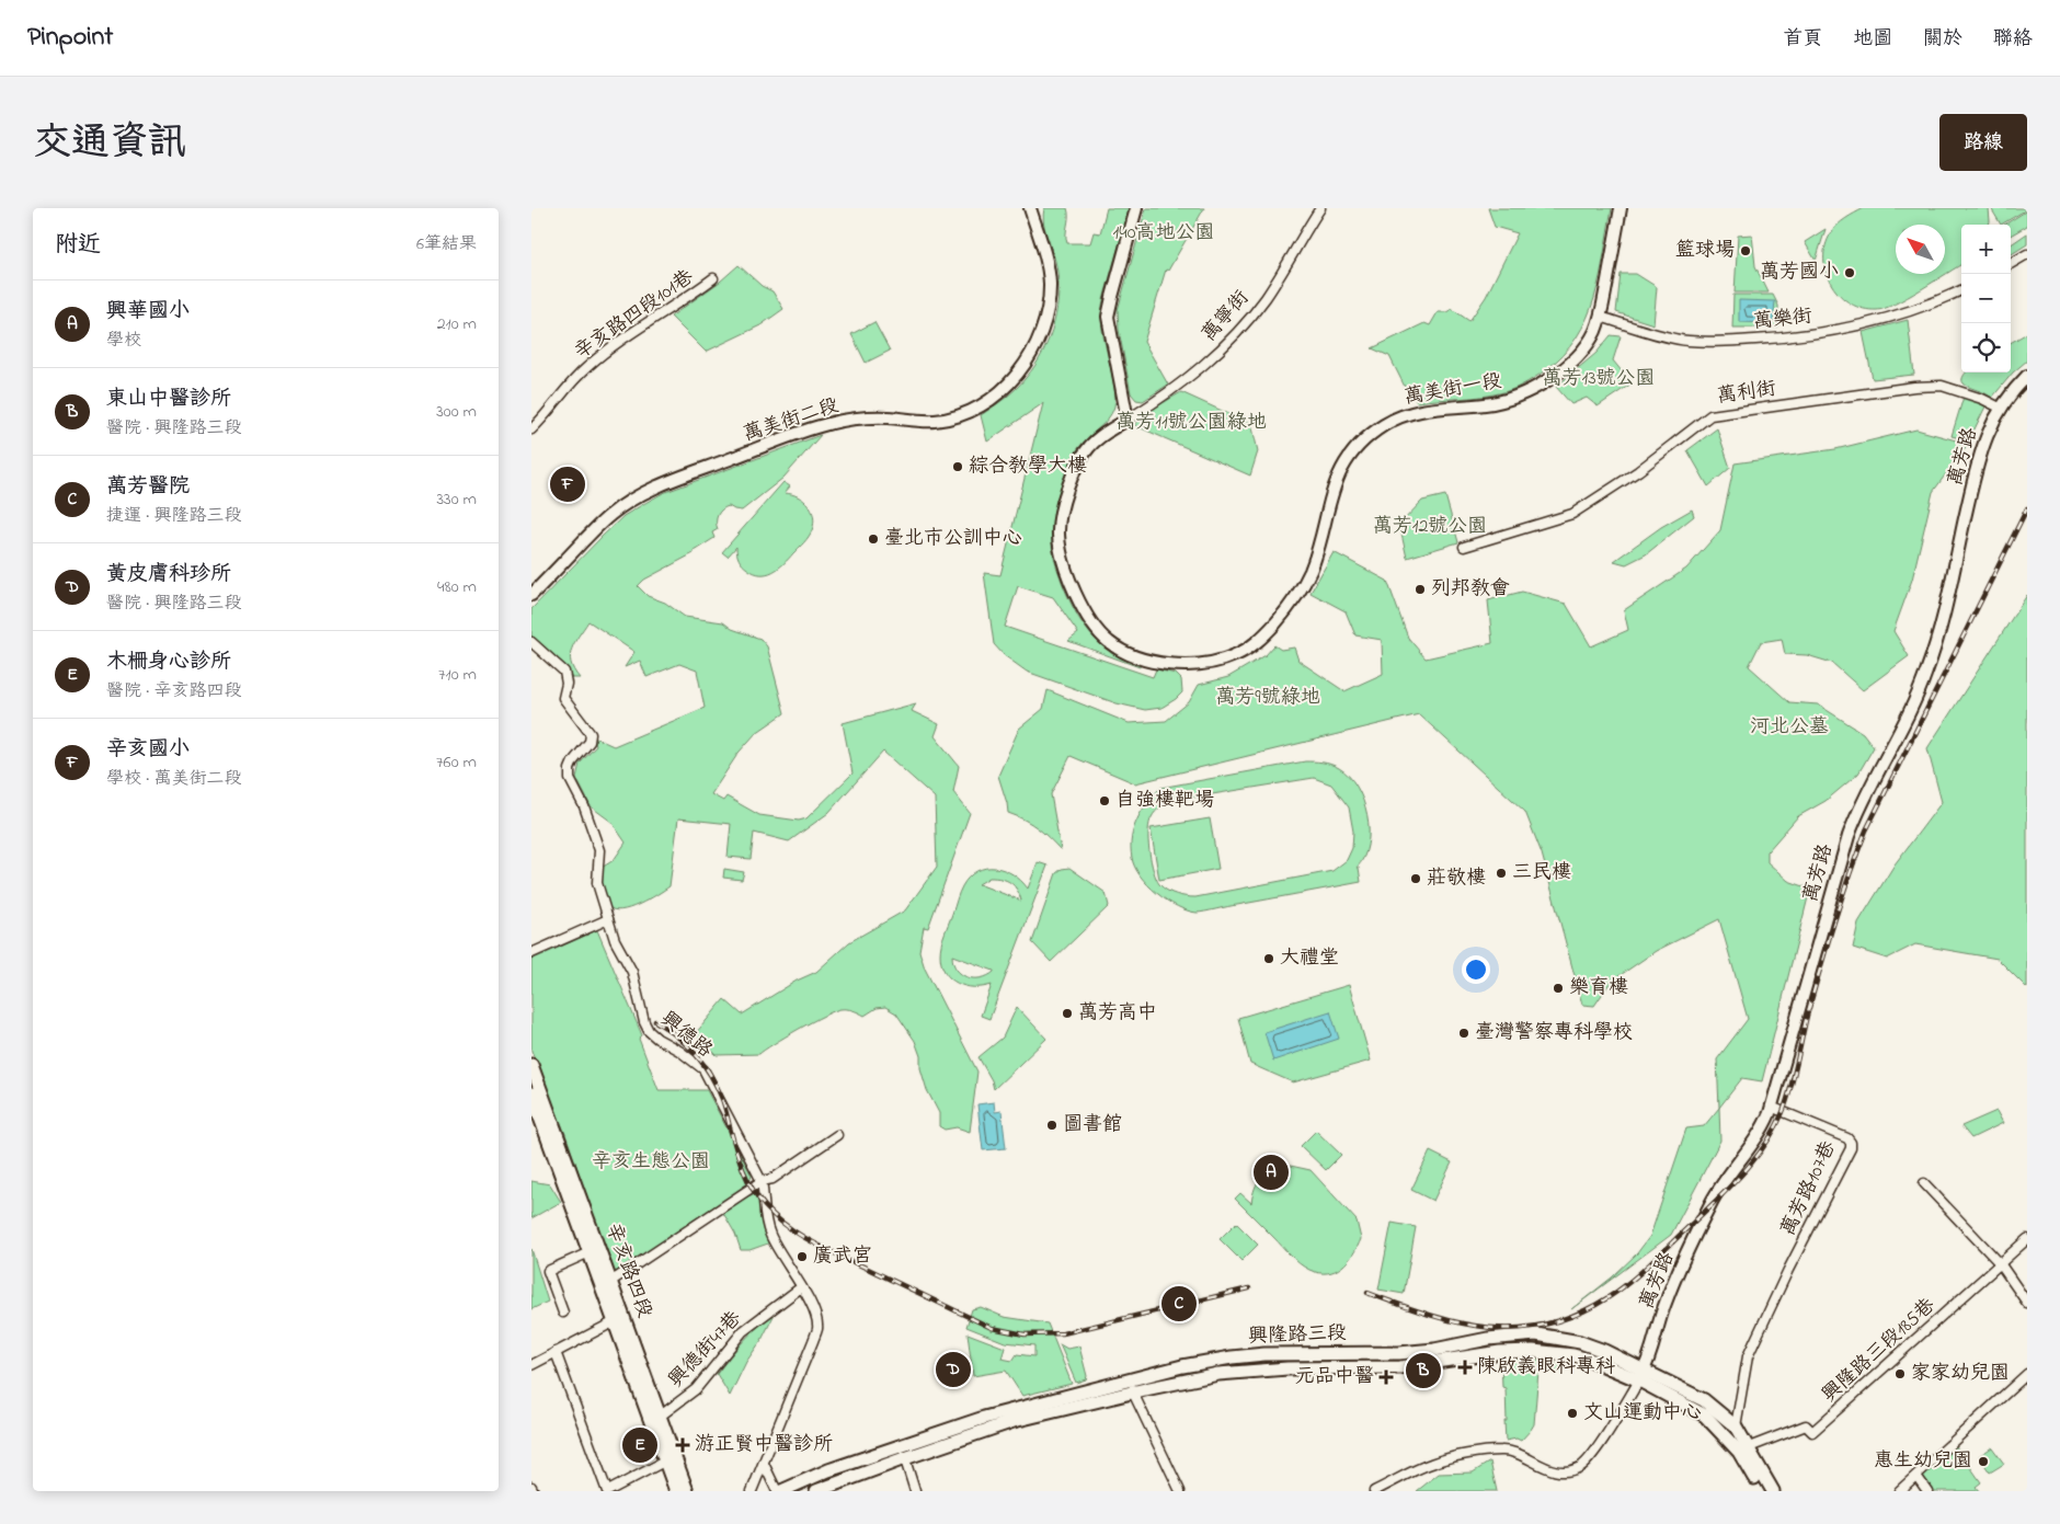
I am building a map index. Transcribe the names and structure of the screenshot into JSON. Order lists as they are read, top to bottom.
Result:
{
  "streets": {
    "main road": ["辛亥路四段", "興隆路三段"],
    "street": [
      "辛亥路四段101巷",
      "萬寧街",
      "萬樂街",
      "萬美街一段",
      "萬利街",
      "萬美街二段",
      "萬芳路",
      "興德路",
      "萬芳路107巷",
      "興德街47巷",
      "興隆路三段185巷"
    ]
  },
  "crossings": [
    ["萬寧街", "萬美街一段"],
    ["萬樂街", "萬美街一段"],
    ["萬利街", "萬芳路"],
    ["萬芳路", "萬芳路107巷"],
    ["萬芳路", "興隆路三段"],
    ["興德路", "興德街47巷"],
    ["萬芳路107巷", "興隆路三段"],
    ["辛亥路四段", "興德街47巷"],
    ["興隆路三段", "興隆路三段185巷"]
  ],
  "parks": [
    "140高地公園",
    "萬芳13號公園",
    "萬芳11號公園綠地",
    "萬芳12號公園",
    "萬芳9號綠地",
    "河北公墓",
    "辛亥生態公園"
  ],
  "places": {
    "other": [
      "籃球場",
      "萬芳國小",
      "綜合教學大樓",
      "臺北市公訓中心",
      "列邦教會",
      "自強樓靶場",
      "三民樓",
      "莊敬樓",
      "大禮堂",
      "樂育樓",
      "萬芳高中",
      "臺灣警察專科學校",
      "圖書館",
      "廣武宮",
      "家家幼兒園",
      "文山運動中心",
      "惠生幼兒園"
    ],
    "health": ["陳啟義眼科專科", "元品中醫", "游正賢中醫診所"]
  },
  "north": "top left",
  "page": {
    "header": "Pinpoint",
    "nav": [
      "首頁",
      "地圖",
      "關於",
      "聯絡"
    ],
    "title": "交通資訊",
    "buttons": "路線",
    "heading": ["附近", "6筆結果"],
    "map_buttons": ["+", "−"],
    "list": [
      {
        "mark": "A",
        "name": "興華國小",
        "note": "學校",
        "value": "210 m"
      },
      {
        "mark": "B",
        "name": "東山中醫診所",
        "note": "醫院 · 興隆路三段",
        "value": "300 m"
      },
      {
        "mark": "C",
        "name": "萬芳醫院",
        "note": "捷運 · 興隆路三段",
        "value": "330 m"
      },
      {
        "mark": "D",
        "name": "黃皮膚科珍所",
        "note": "醫院 · 興隆路三段",
        "value": "480 m"
      },
      {
        "mark": "E",
        "name": "木柵身心診所",
        "note": "醫院 · 辛亥路四段",
        "value": "710 m"
      },
      {
        "mark": "F",
        "name": "辛亥國小",
        "note": "學校 · 萬美街二段",
        "value": "760 m"
      }
    ],
    "pins": [
      "F",
      "A",
      "C",
      "D",
      "B",
      "E"
    ]
  }
}
